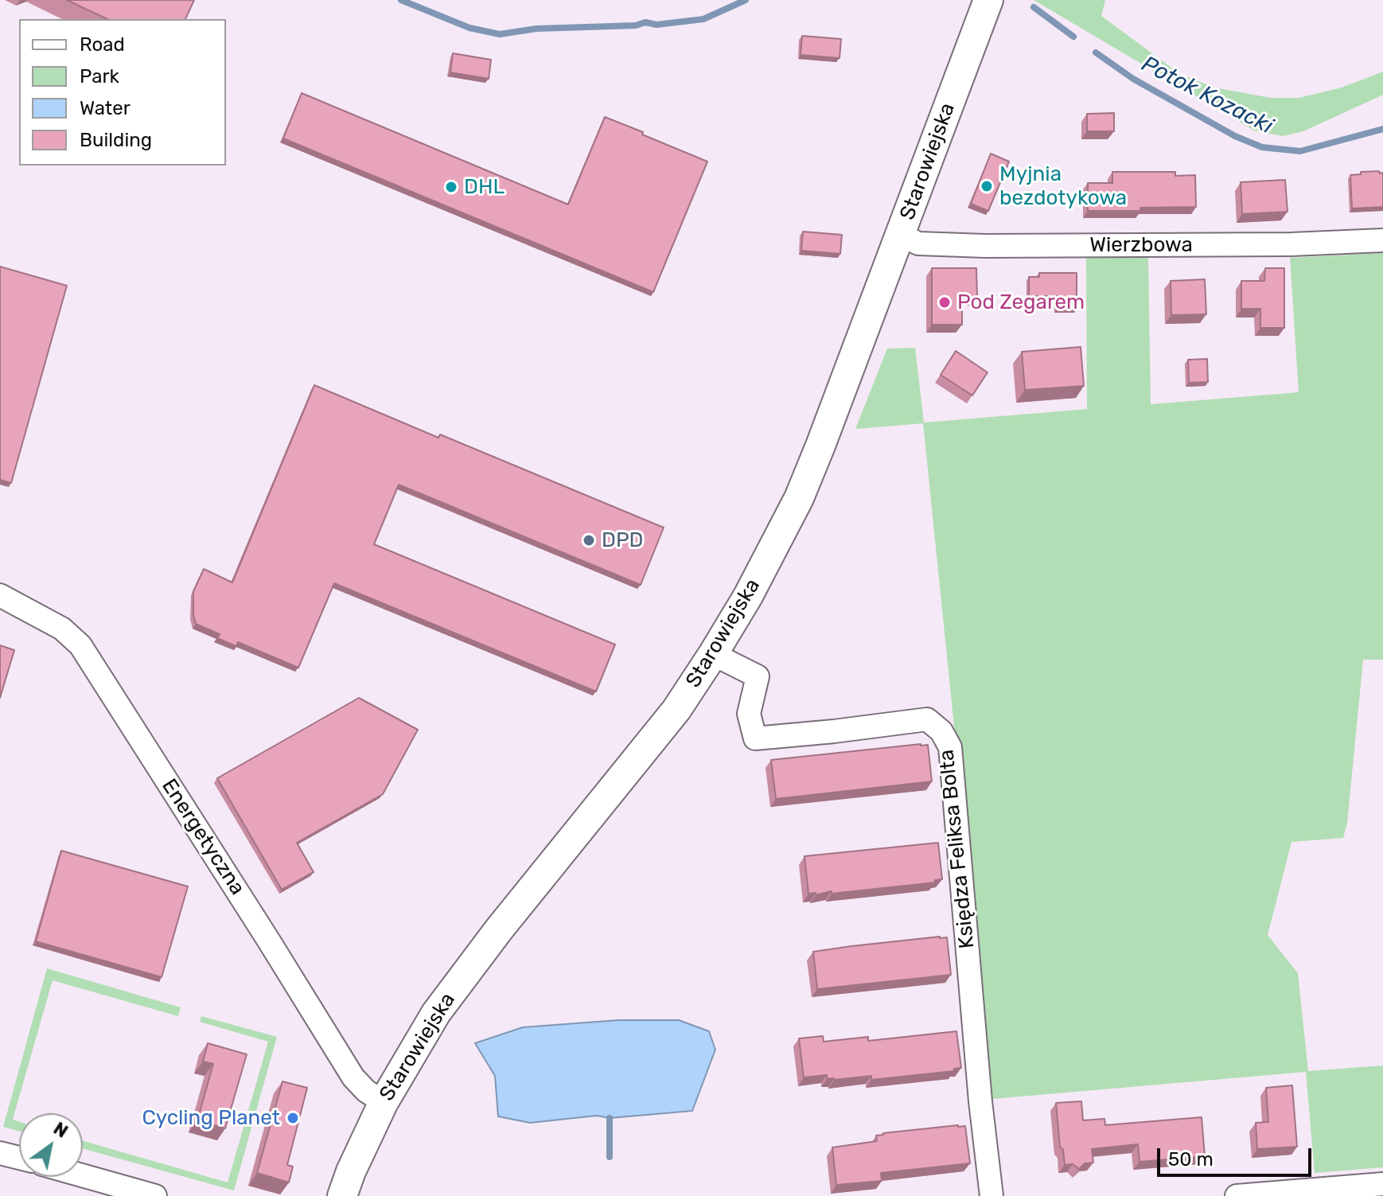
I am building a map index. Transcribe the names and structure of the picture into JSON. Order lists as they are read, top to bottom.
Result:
{
  "streets": {
    "street": [
      "Starowiejska",
      "Wierzbowa",
      "Energetyczna",
      "Księdza Feliksa Bolta"
    ]
  },
  "crossings": [
    ["Starowiejska", "Wierzbowa"],
    ["Starowiejska", "Energetyczna"],
    ["Starowiejska", "Księdza Feliksa Bolta"]
  ],
  "water": ["Potok Kozacki"],
  "places": [
    "Myjnia bezdotykowa",
    "DHL",
    "Pod Zegarem",
    "DPD",
    "Cycling Planet"
  ],
  "legend": [
    "Road",
    "Park",
    "Water",
    "Building"
  ],
  "scale_bar": "50 m",
  "north": "top right"
}
